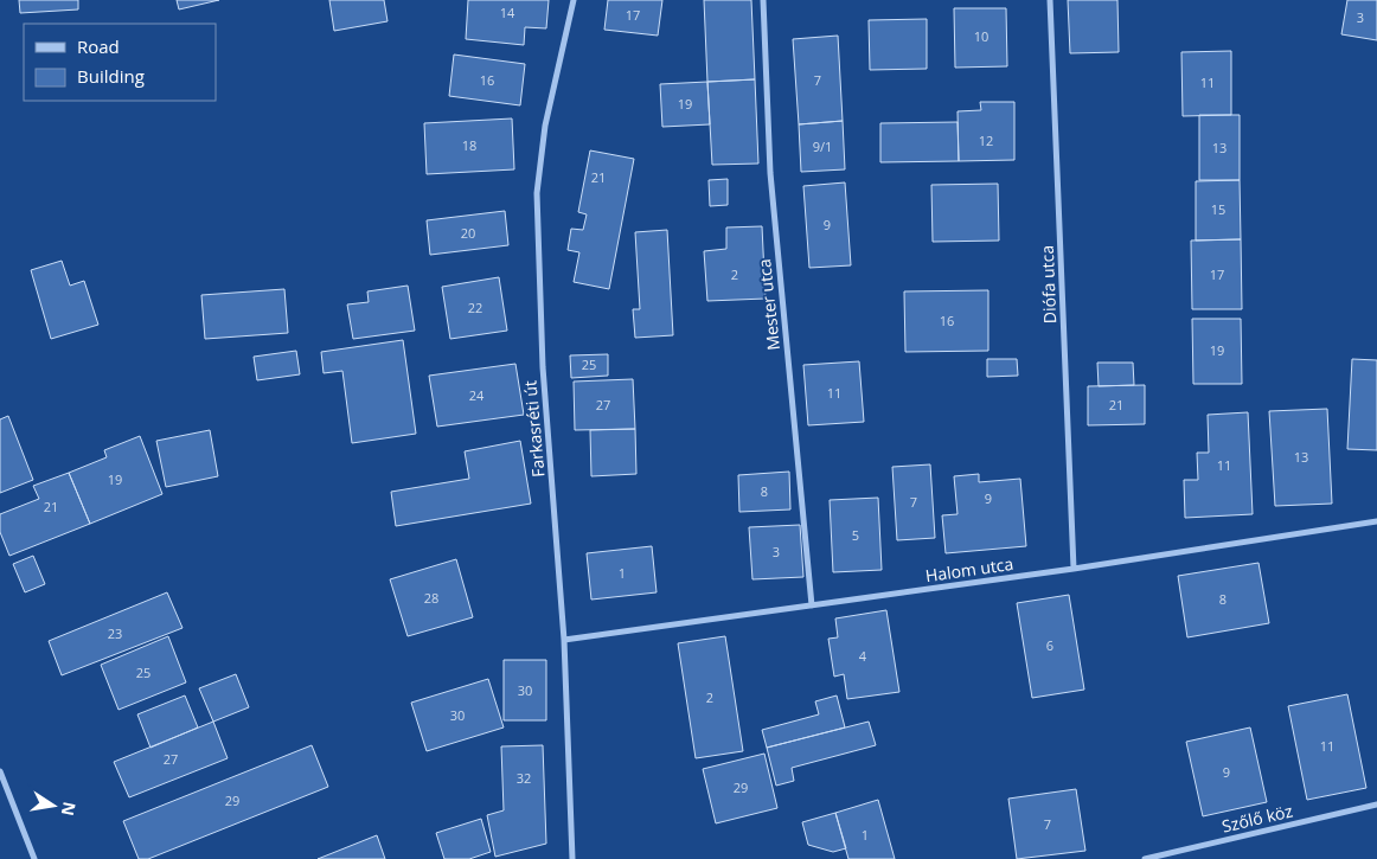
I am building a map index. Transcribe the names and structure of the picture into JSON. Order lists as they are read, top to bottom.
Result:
{
  "streets": {
    "street": [
      "Diófa utca",
      "Mester utca",
      "Farkasréti út",
      "Halom utca",
      "Szőlő köz"
    ]
  },
  "crossings": [
    ["Diófa utca", "Halom utca"],
    ["Mester utca", "Halom utca"],
    ["Farkasréti út", "Halom utca"]
  ],
  "house_numbers": [
    "14",
    "17",
    "3",
    "10",
    "16",
    "7",
    "11",
    "19",
    "12",
    "18",
    "9/1",
    "13",
    "21",
    "15",
    "9",
    "20",
    "2",
    "17",
    "22",
    "16",
    "19",
    "25",
    "11",
    "24",
    "27",
    "21",
    "13",
    "11",
    "19",
    "8",
    "9",
    "7",
    "21",
    "5",
    "3",
    "1",
    "28",
    "8",
    "23",
    "6",
    "4",
    "25",
    "30",
    "2",
    "30",
    "11",
    "27",
    "9",
    "32",
    "29",
    "29",
    "7",
    "1"
  ],
  "legend": ["Road", "Building"],
  "north": "right"
}
